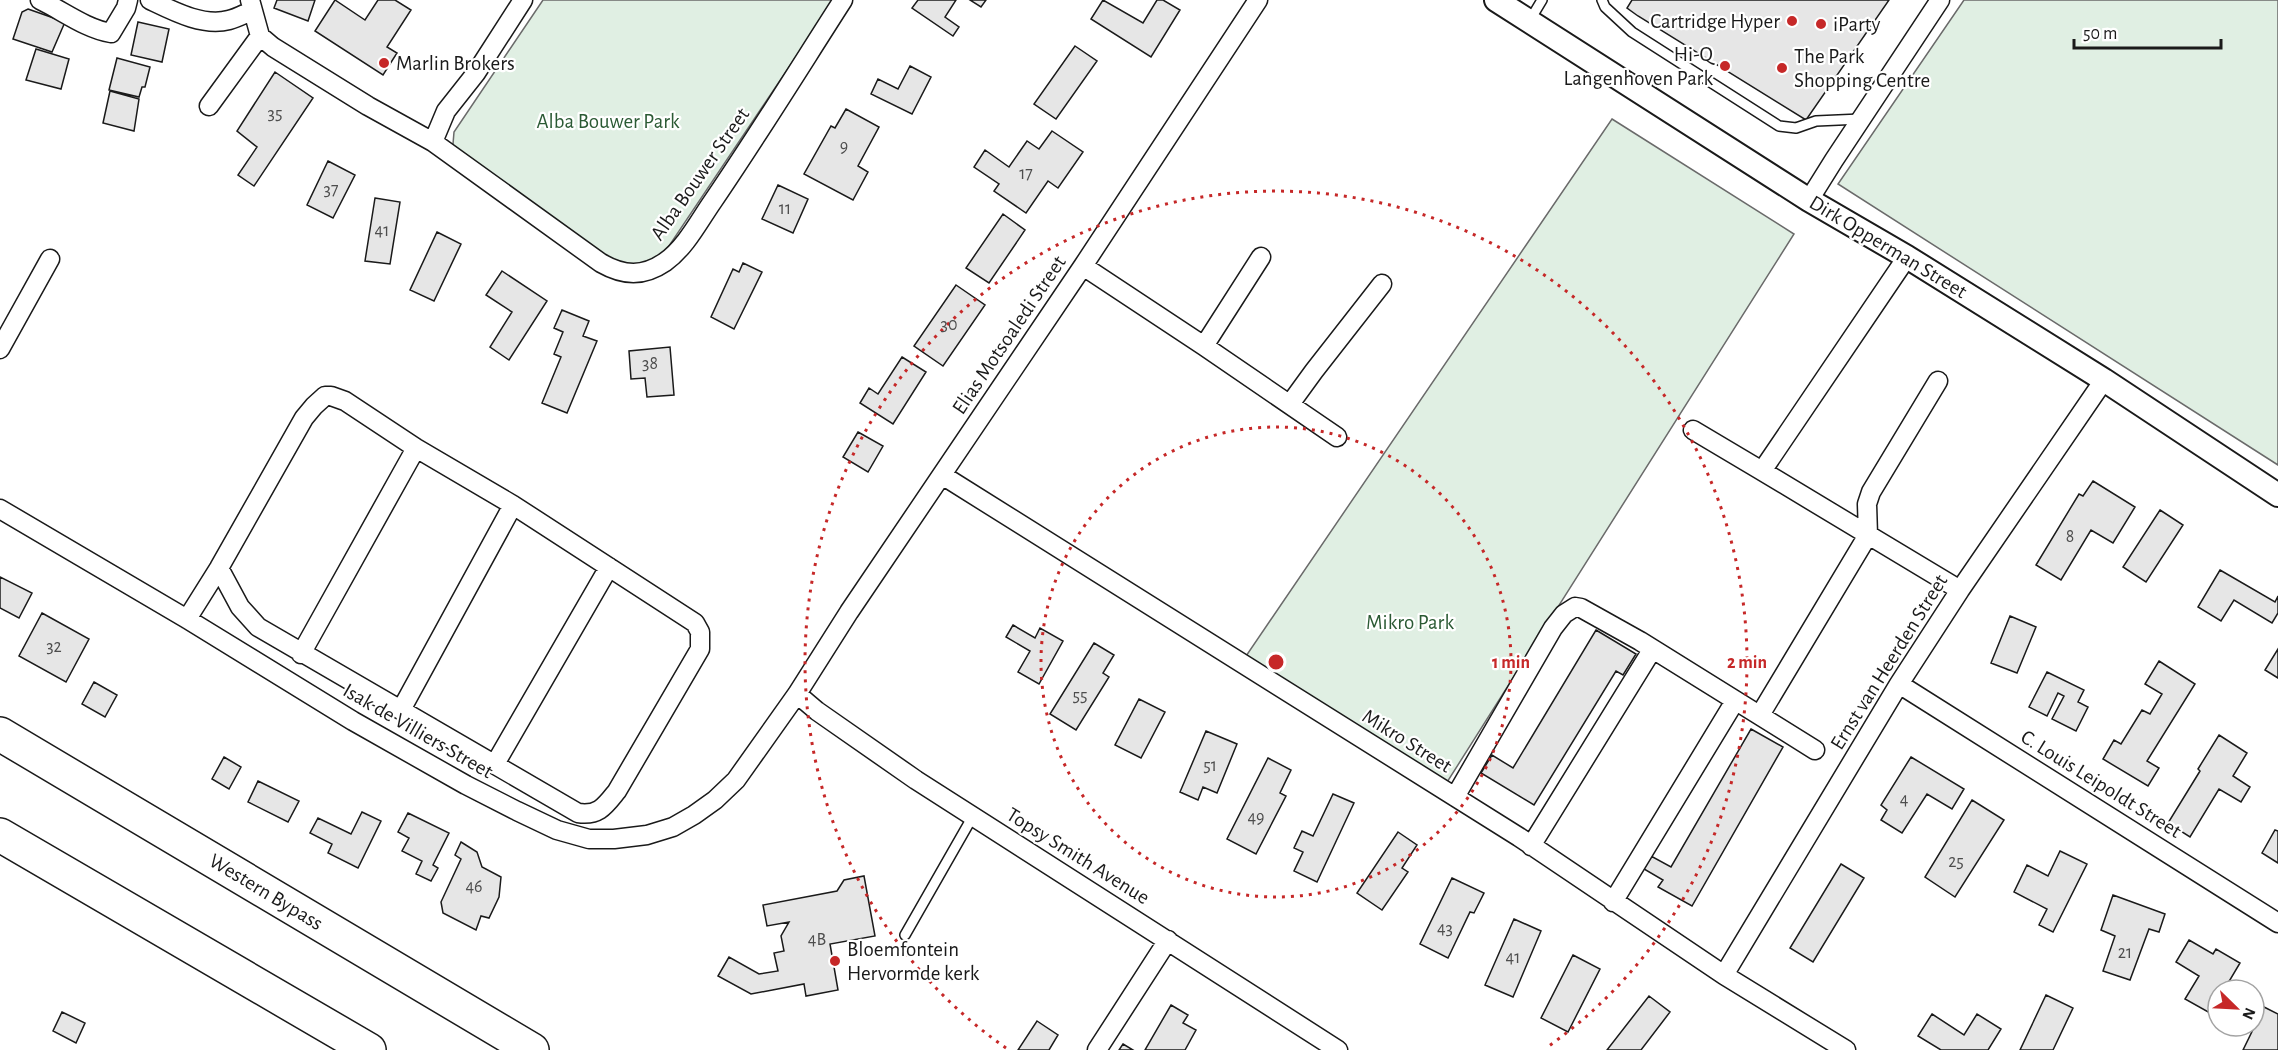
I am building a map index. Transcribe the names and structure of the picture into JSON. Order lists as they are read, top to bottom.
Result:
{
  "streets": {
    "highway": ["Western Bypass"],
    "street": [
      "Alba Bouwer Street",
      "Dirk Opperman Street",
      "Elias Motsoaledi Street",
      "Ernst van Heerden Street",
      "Isak de Villiers Street",
      "Mikro Street",
      "C. Louis Leipoldt Street",
      "Topsy Smith Avenue"
    ]
  },
  "crossings": [
    ["Dirk Opperman Street", "Ernst van Heerden Street"],
    ["Elias Motsoaledi Street", "Isak de Villiers Street"],
    ["Elias Motsoaledi Street", "Mikro Street"],
    ["Elias Motsoaledi Street", "Topsy Smith Avenue"],
    ["Ernst van Heerden Street", "Mikro Street"],
    ["Ernst van Heerden Street", "C. Louis Leipoldt Street"],
    ["Isak de Villiers Street", "Topsy Smith Avenue"]
  ],
  "parks": ["Alba Bouwer Park", "Mikro Park"],
  "places": [
    "Cartridge Hyper",
    "iParty",
    "Marlin Brokers",
    "Hi-Q Langenhoven Park",
    "The Park Shopping Centre",
    "Bloemfontein Hervormde kerk"
  ],
  "house_numbers": [
    "35",
    "9",
    "17",
    "37",
    "11",
    "41",
    "30",
    "38",
    "8",
    "32",
    "55",
    "51",
    "4",
    "49",
    "25",
    "46",
    "43",
    "4B",
    "21",
    "41"
  ],
  "scale_bar": "50 m",
  "north": "bottom right",
  "rings": ["1 min", "2 min"]
}
